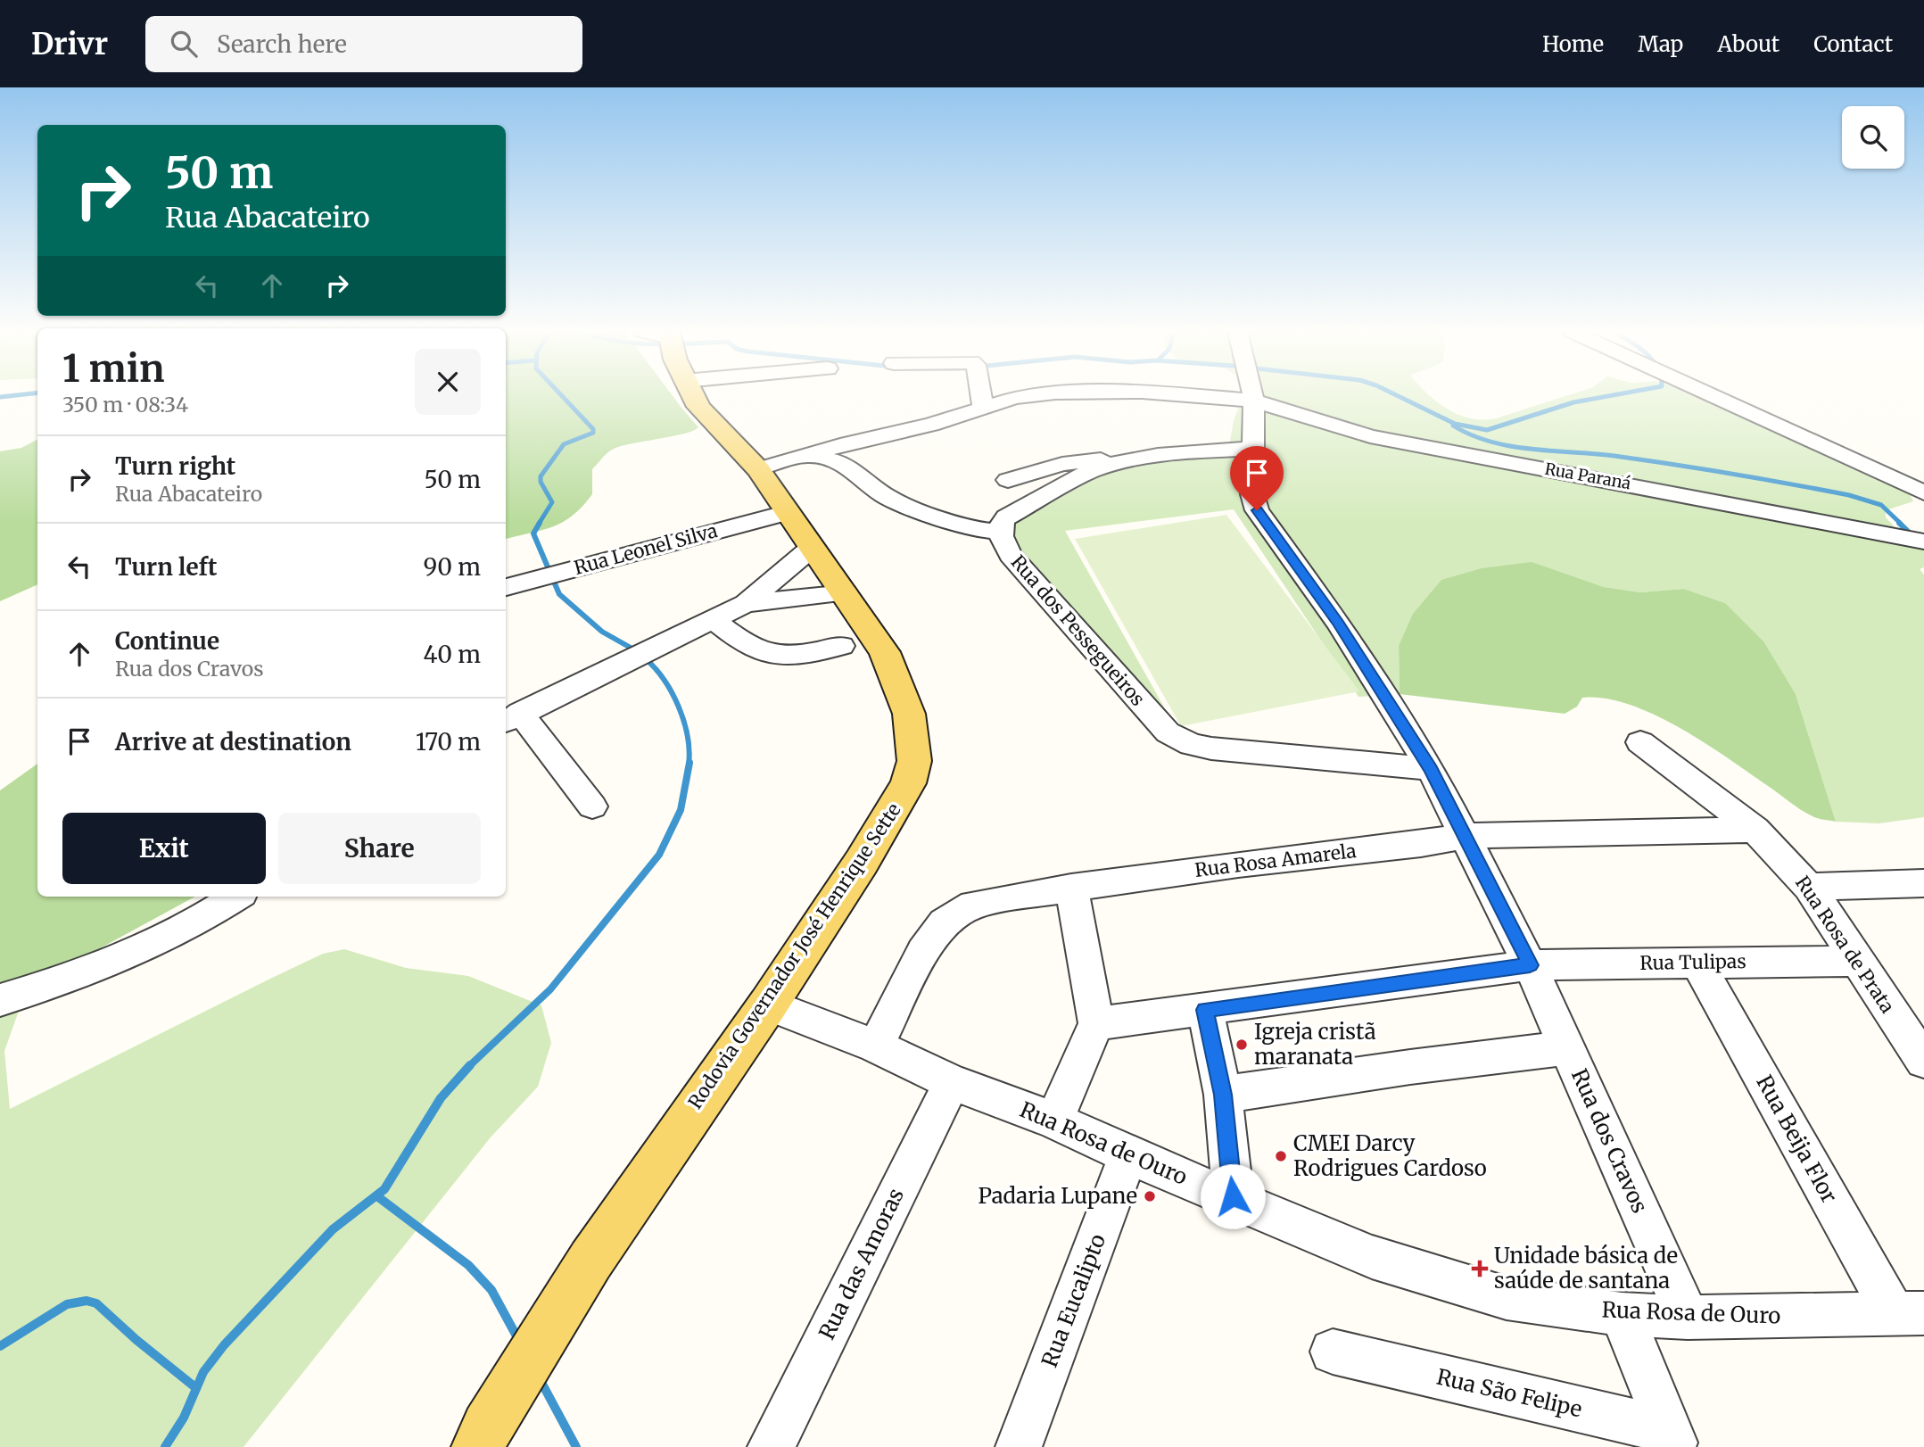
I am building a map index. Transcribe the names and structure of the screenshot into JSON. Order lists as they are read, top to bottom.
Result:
{
  "streets": {
    "main road": ["Rodovia Governador José Henrique Sette"],
    "street": [
      "Rua Paraná",
      "Rua Leonel Silva",
      "Rua dos Pessegueiros",
      "Rua Rosa Amarela",
      "Rua Rosa de Prata",
      "Rua Tulipas",
      "Rua Beija Flor",
      "Rua dos Cravos",
      "Rua Rosa de Ouro",
      "Rua das Amoras",
      "Rua Eucalipto",
      "Rua São Felipe"
    ]
  },
  "crossings": [
    ["Rua Paraná", "Rodovia Governador José Henrique Sette"],
    ["Rua Leonel Silva", "Rodovia Governador José Henrique Sette"],
    ["Rua Rosa Amarela", "Rua Rosa de Prata"],
    ["Rua Rosa Amarela", "Rua dos Cravos"],
    ["Rua Rosa Amarela", "Rua Rosa de Ouro"],
    ["Rua Rosa de Prata", "Rua Tulipas"],
    ["Rodovia Governador José Henrique Sette", "Rua Rosa de Ouro"],
    ["Rua Tulipas", "Rua Beija Flor"],
    ["Rua Tulipas", "Rua dos Cravos"],
    ["Rua Beija Flor", "Rua Rosa de Ouro"],
    ["Rua dos Cravos", "Rua Rosa de Ouro"],
    ["Rua Rosa de Ouro", "Rua das Amoras"],
    ["Rua Rosa de Ouro", "Rua Eucalipto"]
  ],
  "places": {
    "other": ["Igreja cristã maranata", "CMEI Darcy Rodrigues Cardoso", "Padaria Lupane"],
    "health": ["Unidade básica de saúde de santana"]
  },
  "page": {
    "header": "Drivr",
    "search": "Search here",
    "nav": [
      "Home",
      "Map",
      "About",
      "Contact"
    ],
    "turn": ["50 m", "Rua Abacateiro"],
    "heading": ["1 min", "350 m · 08:34"],
    "list": [
      {
        "name": "Turn right",
        "note": "Rua Abacateiro",
        "value": "50 m"
      },
      {
        "name": "Turn left",
        "value": "90 m"
      },
      {
        "name": "Continue",
        "note": "Rua dos Cravos",
        "value": "40 m"
      },
      {
        "name": "Arrive at destination",
        "value": "170 m"
      }
    ],
    "buttons": ["Exit", "Share"]
  }
}
